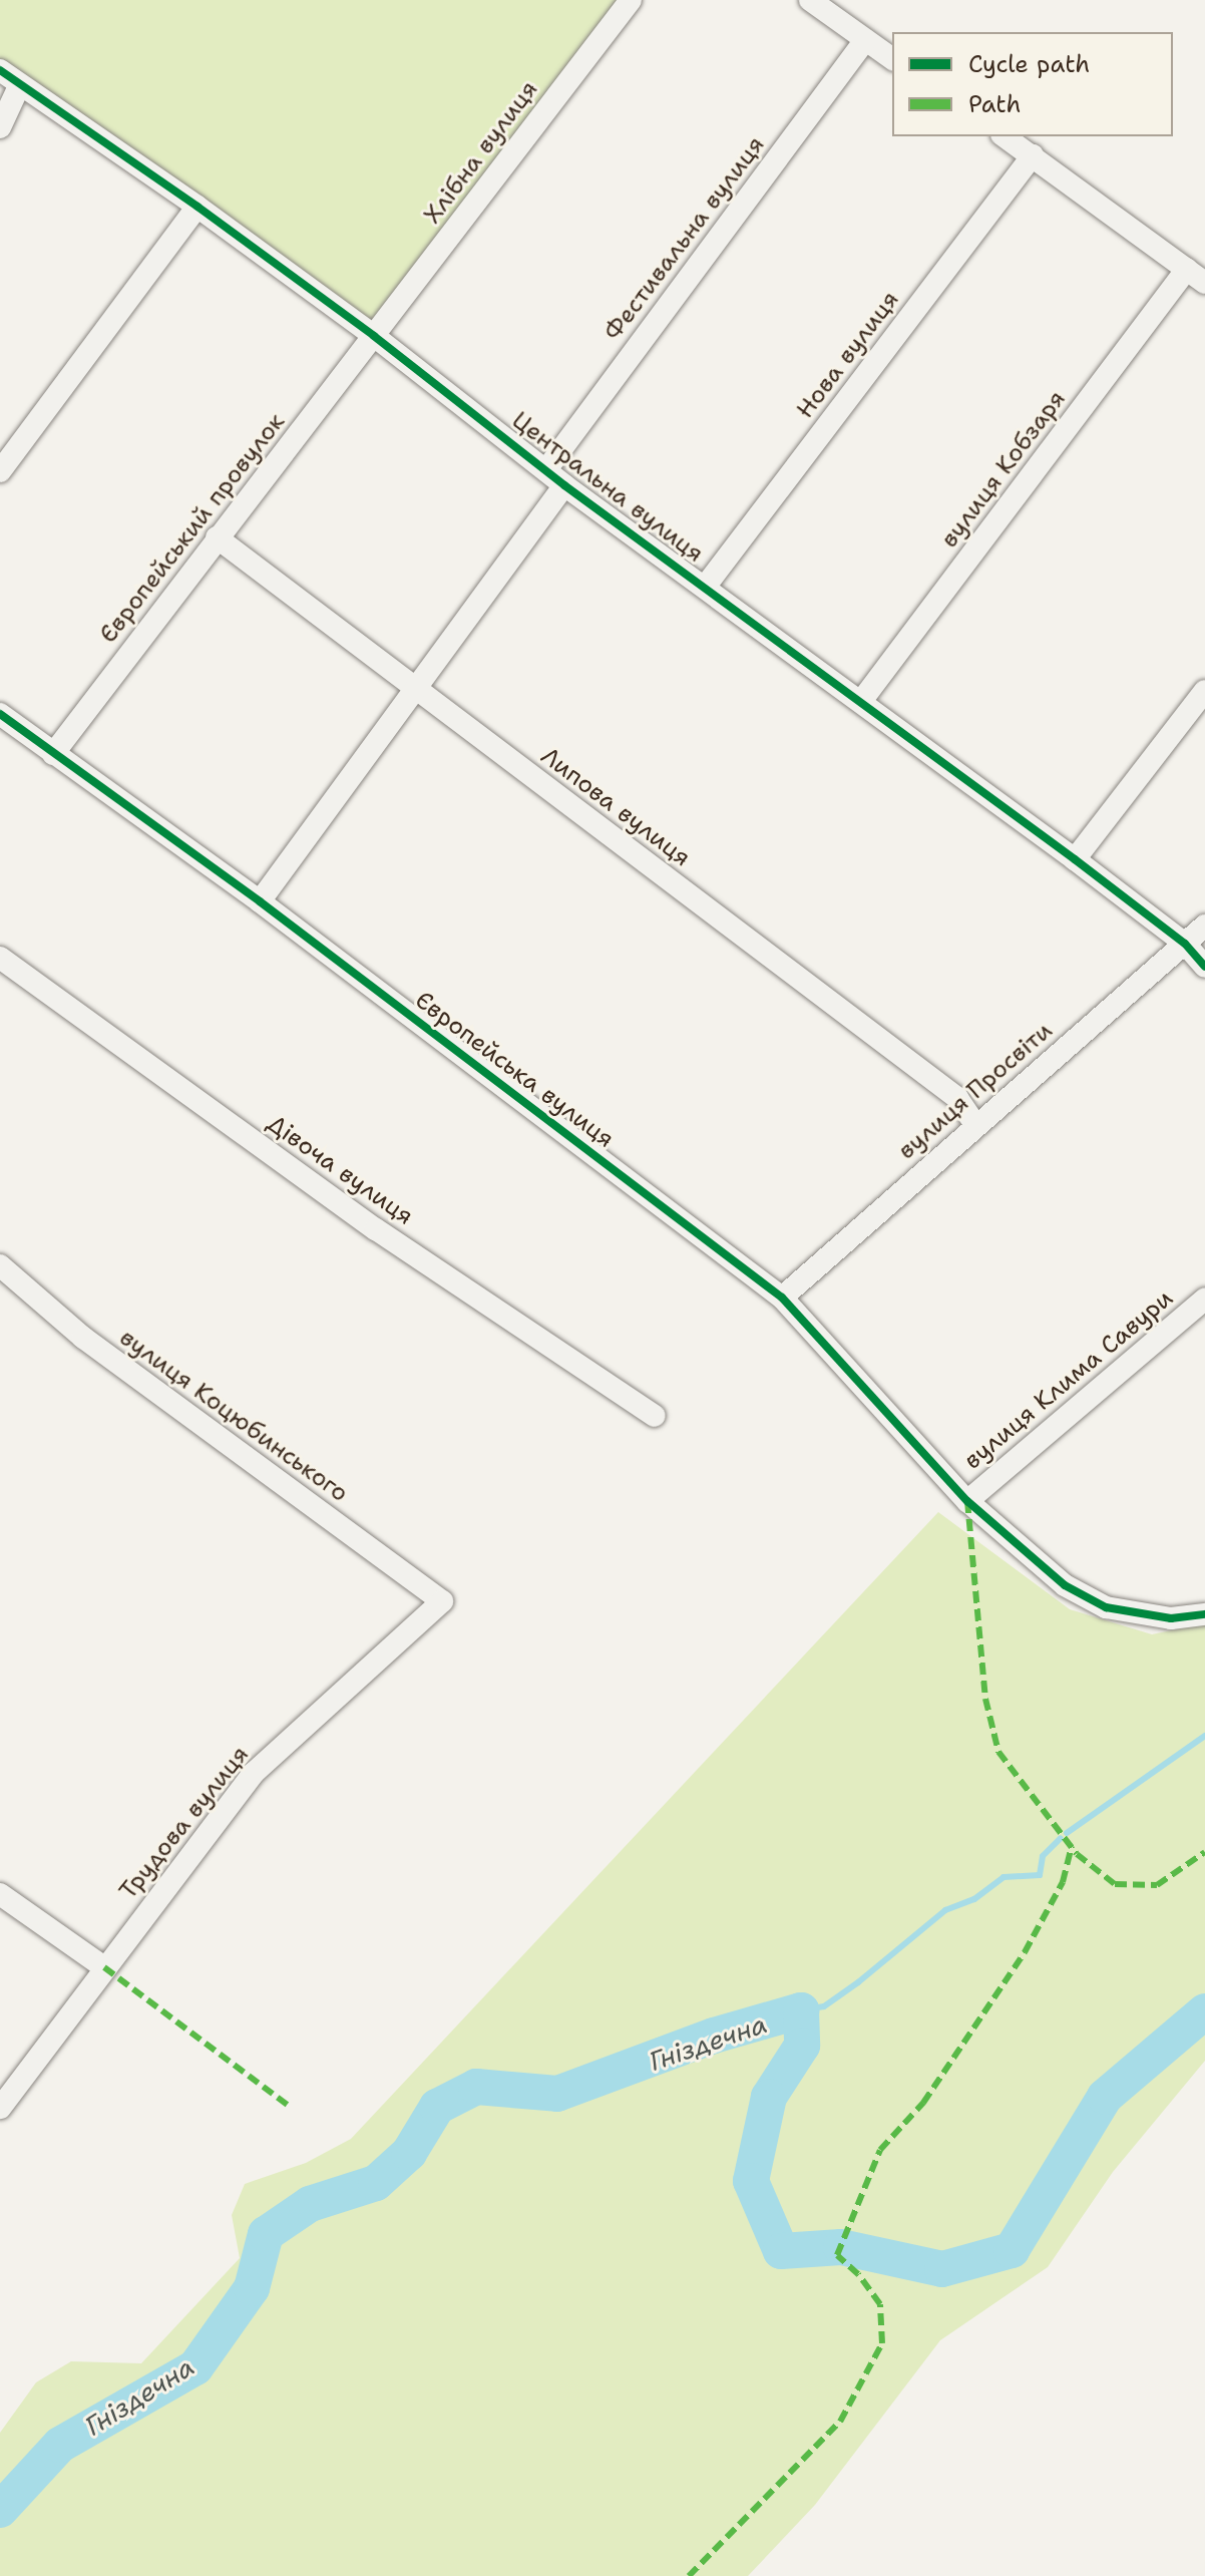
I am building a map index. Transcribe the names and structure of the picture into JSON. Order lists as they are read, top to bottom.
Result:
{
  "streets": {
    "street": [
      "Хлібна вулиця",
      "Фестивальна вулиця",
      "Нова вулиця",
      "вулиця Кобзаря",
      "Центральна вулиця",
      "Європейський провулок",
      "Липова вулиця",
      "Європейська вулиця",
      "вулиця Просвіти",
      "Дівоча вулиця",
      "вулиця Клима Савури",
      "вулиця Коцюбинського",
      "Трудова вулиця"
    ]
  },
  "crossings": [
    ["Хлібна вулиця", "Центральна вулиця"],
    ["Хлібна вулиця", "Європейський провулок"],
    ["Фестивальна вулиця", "Центральна вулиця"],
    ["Нова вулиця", "Центральна вулиця"],
    ["вулиця Кобзаря", "Центральна вулиця"],
    ["Центральна вулиця", "Європейський провулок"],
    ["Центральна вулиця", "вулиця Просвіти"],
    ["Європейський провулок", "Липова вулиця"],
    ["Європейський провулок", "Європейська вулиця"],
    ["Липова вулиця", "вулиця Просвіти"],
    ["Європейська вулиця", "вулиця Просвіти"],
    ["Європейська вулиця", "вулиця Клима Савури"],
    ["вулиця Коцюбинського", "Трудова вулиця"]
  ],
  "water": ["Гніздечна"],
  "legend": ["Cycle path", "Path"]
}
